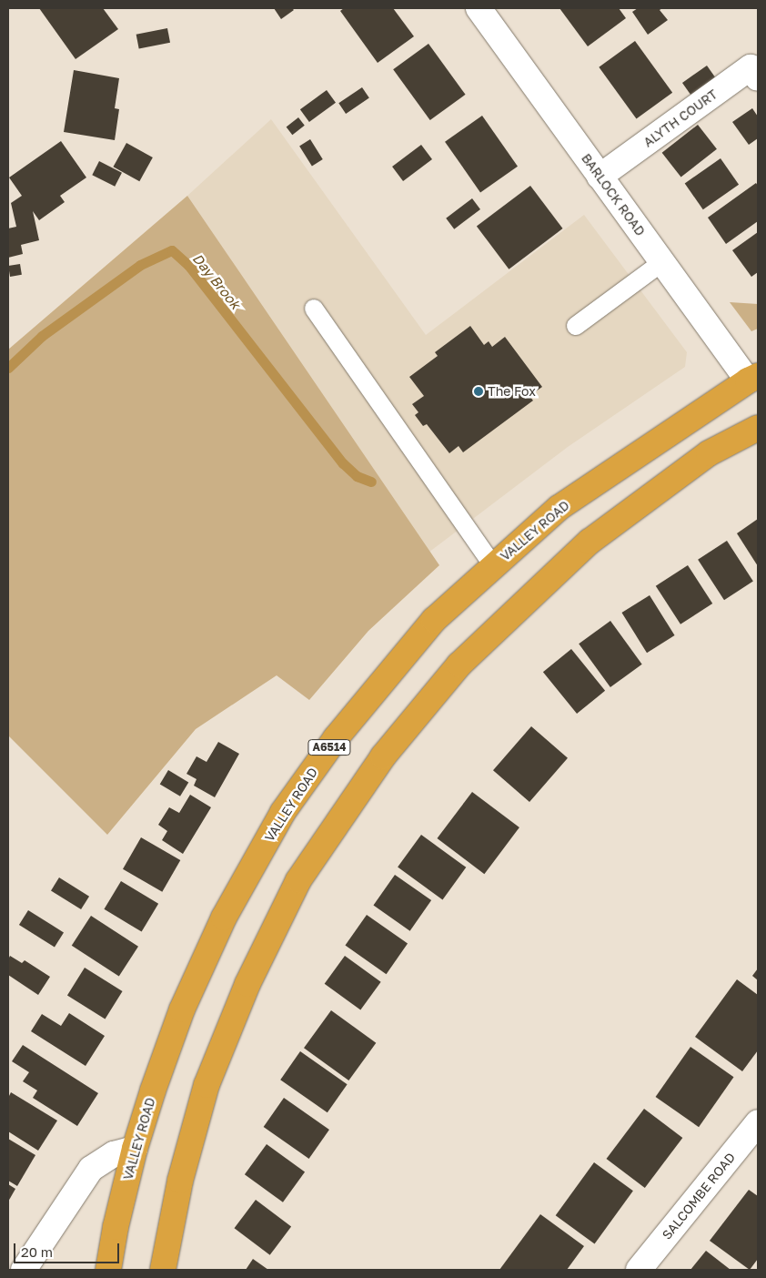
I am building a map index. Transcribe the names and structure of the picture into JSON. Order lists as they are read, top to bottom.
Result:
{
  "streets": {
    "highway": ["VALLEY ROAD", "A6514"],
    "street": ["ALYTH COURT", "BARLOCK ROAD", "SALCOMBE ROAD"]
  },
  "crossings": [
    ["ALYTH COURT", "BARLOCK ROAD"],
    ["BARLOCK ROAD", "VALLEY ROAD"]
  ],
  "water": ["Day Brook"],
  "places": ["The Fox"],
  "scale_bar": "20 m"
}
